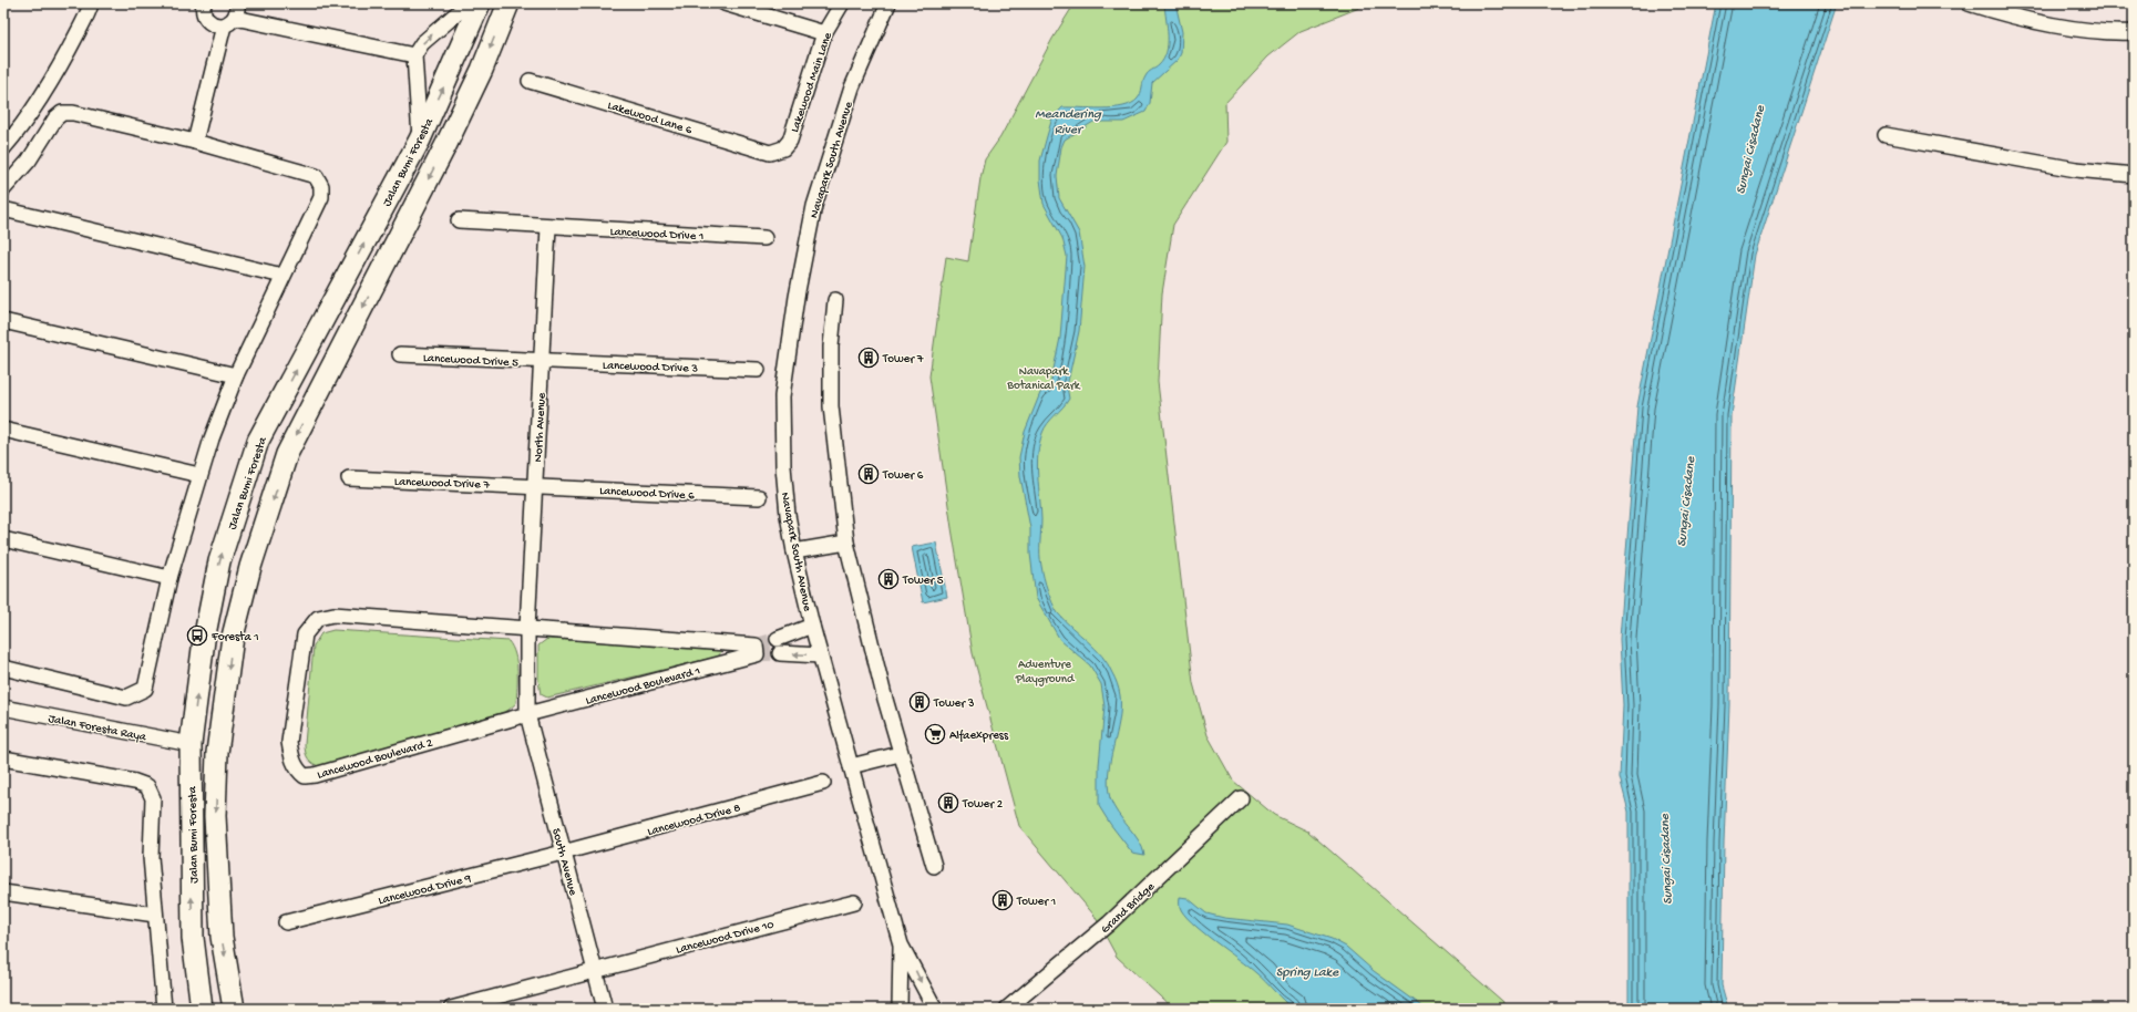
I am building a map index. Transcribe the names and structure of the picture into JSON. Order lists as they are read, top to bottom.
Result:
{
  "streets": {
    "main road": ["Jalan Bumi Foresta"],
    "street": [
      "Lakewood Main Lane",
      "Lakewood Lane 6",
      "Navapark South Avenue",
      "Lancewood Drive 1",
      "Lancewood Drive 5",
      "Lancewood Drive 3",
      "North Avenue",
      "Lancewood Drive 7",
      "Lancewood Drive 6",
      "Lancewood Boulevard 1",
      "Jalan Foresta Raya",
      "Lancewood Boulevard 2",
      "Lancewood Drive 8",
      "South Avenue",
      "Lancewood Drive 9",
      "Grand Bridge",
      "Lancewood Drive 10"
    ]
  },
  "crossings": [
    ["Lakewood Main Lane", "Lakewood Lane 6"],
    ["Jalan Bumi Foresta", "Jalan Foresta Raya"],
    ["Lancewood Drive 1", "North Avenue"],
    ["Lancewood Drive 5", "Lancewood Drive 3"],
    ["Lancewood Drive 5", "North Avenue"],
    ["Lancewood Drive 3", "North Avenue"],
    ["North Avenue", "Lancewood Drive 7"],
    ["North Avenue", "Lancewood Drive 6"],
    ["North Avenue", "Lancewood Boulevard 1"],
    ["North Avenue", "Lancewood Boulevard 2"],
    ["North Avenue", "South Avenue"],
    ["Lancewood Drive 7", "Lancewood Drive 6"],
    ["Lancewood Boulevard 1", "Lancewood Boulevard 2"],
    ["Lancewood Boulevard 1", "South Avenue"],
    ["Lancewood Boulevard 2", "South Avenue"],
    ["Lancewood Drive 8", "South Avenue"],
    ["Lancewood Drive 8", "Lancewood Drive 9"],
    ["South Avenue", "Lancewood Drive 9"],
    ["South Avenue", "Lancewood Drive 10"]
  ],
  "water": ["Meandering River", "Sungai Cisadane", "Spring Lake"],
  "parks": ["Navapark Botanical Park", "Adventure Playground"],
  "places": {
    "building": [
      "Tower 7",
      "Tower 6",
      "Tower 5",
      "Tower 3",
      "Tower 2",
      "Tower 1"
    ],
    "bus stop": ["Foresta 1"],
    "supermarket": ["Alfaexpress"]
  }
}
